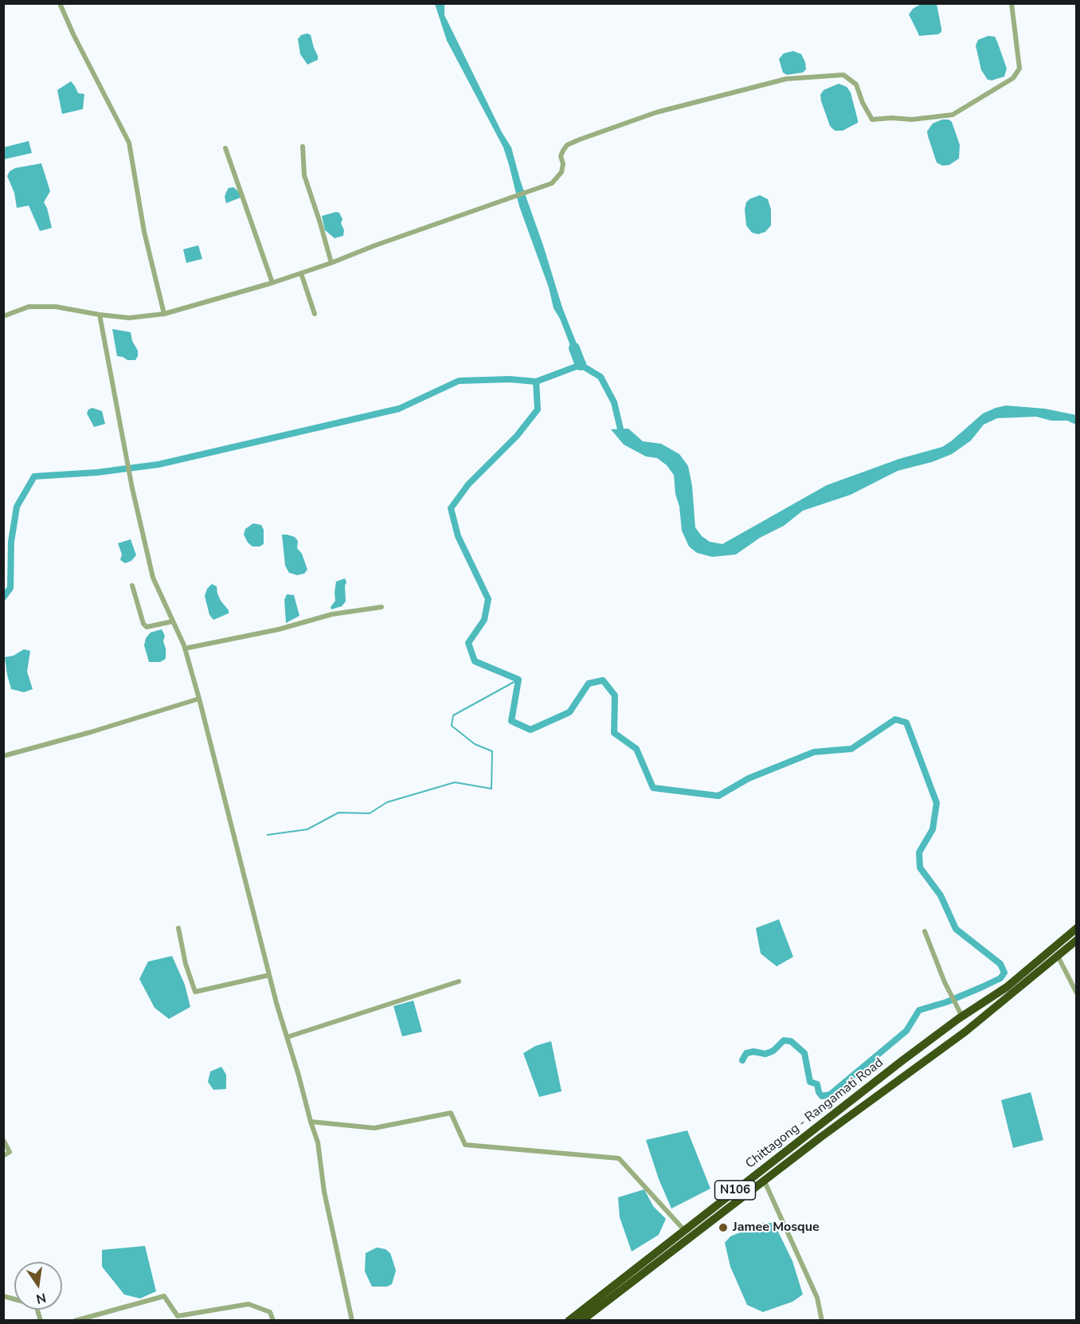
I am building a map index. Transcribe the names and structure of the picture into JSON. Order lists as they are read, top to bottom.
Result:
{
  "streets": {
    "highway": ["Chittagong - Rangamati Road", "N106"]
  },
  "places": ["Jamee Mosque"],
  "north": "bottom"
}
